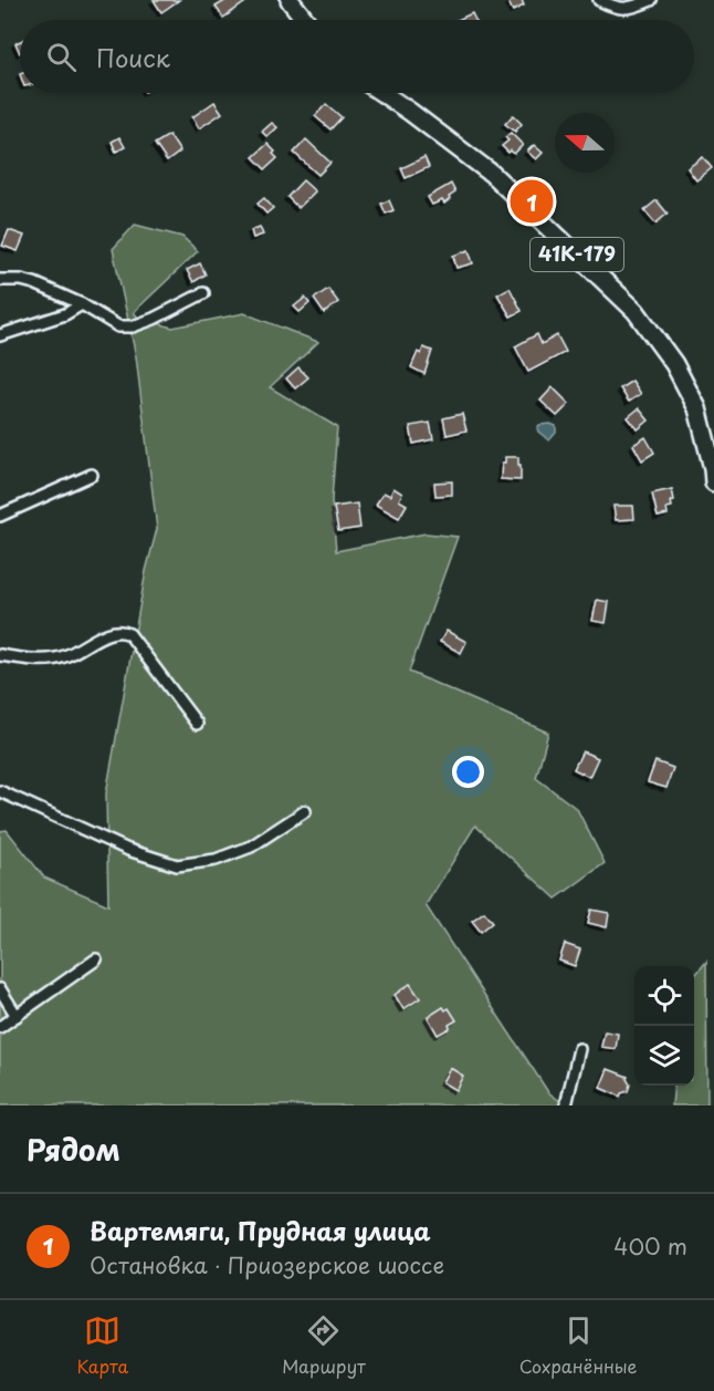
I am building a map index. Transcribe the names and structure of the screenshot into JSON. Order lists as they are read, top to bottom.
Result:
{
  "streets": {
    "main road": ["41К-179"]
  },
  "north": "left",
  "page": {
    "search": "Поиск",
    "pins": "1",
    "heading": "Рядом",
    "list": [
      {
        "mark": "1",
        "name": "Вартемяги, Прудная улица",
        "note": "Остановка · Приозерское шоссе",
        "value": "400 m"
      }
    ],
    "nav": ["Карта", "Маршрут", "Сохранённые"]
  }
}
